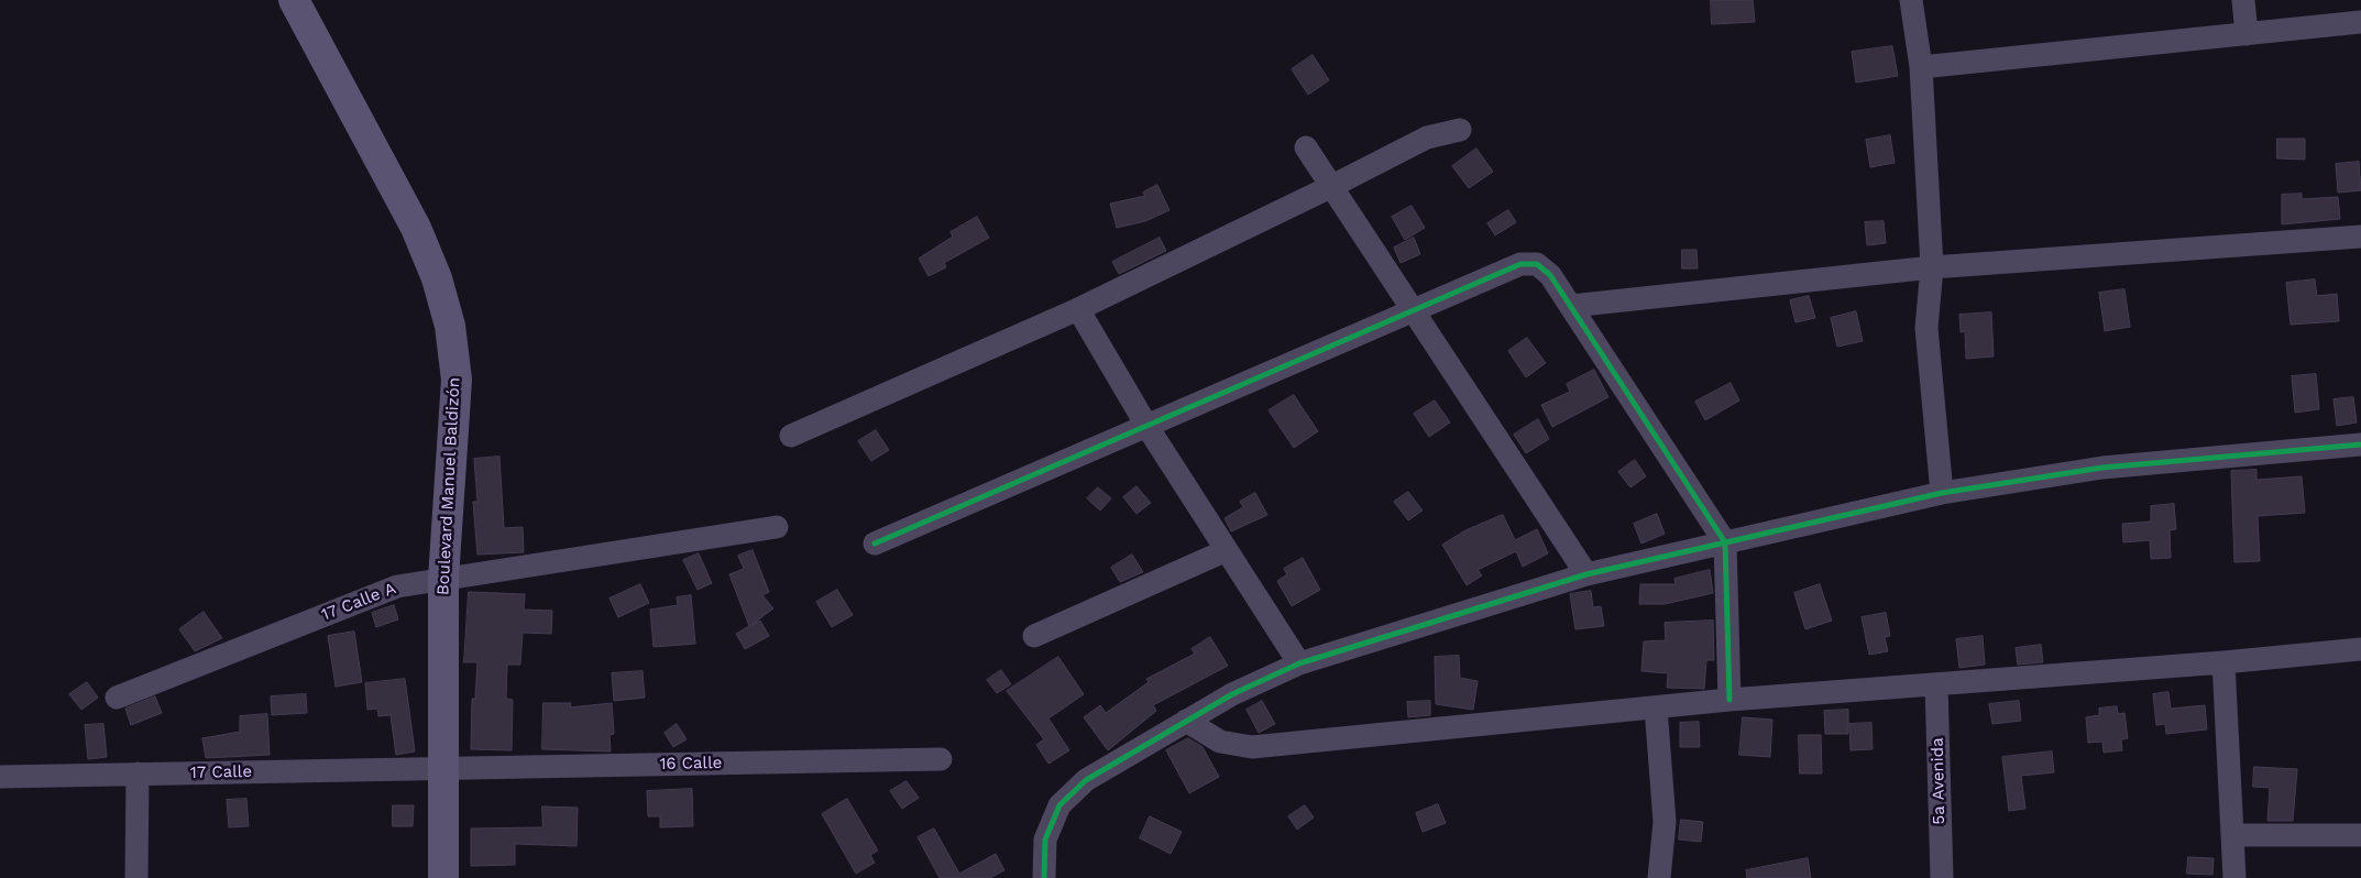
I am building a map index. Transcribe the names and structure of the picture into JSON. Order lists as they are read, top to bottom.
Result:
{
  "streets": {
    "main road": ["Boulevard Manuel Baldizón"],
    "street": [
      "17 Calle A",
      "16 Calle",
      "17 Calle",
      "5a Avenida"
    ]
  },
  "crossings": [
    ["Boulevard Manuel Baldizón", "17 Calle A"],
    ["Boulevard Manuel Baldizón", "16 Calle"],
    ["Boulevard Manuel Baldizón", "17 Calle"],
    ["16 Calle", "17 Calle"]
  ]
}
